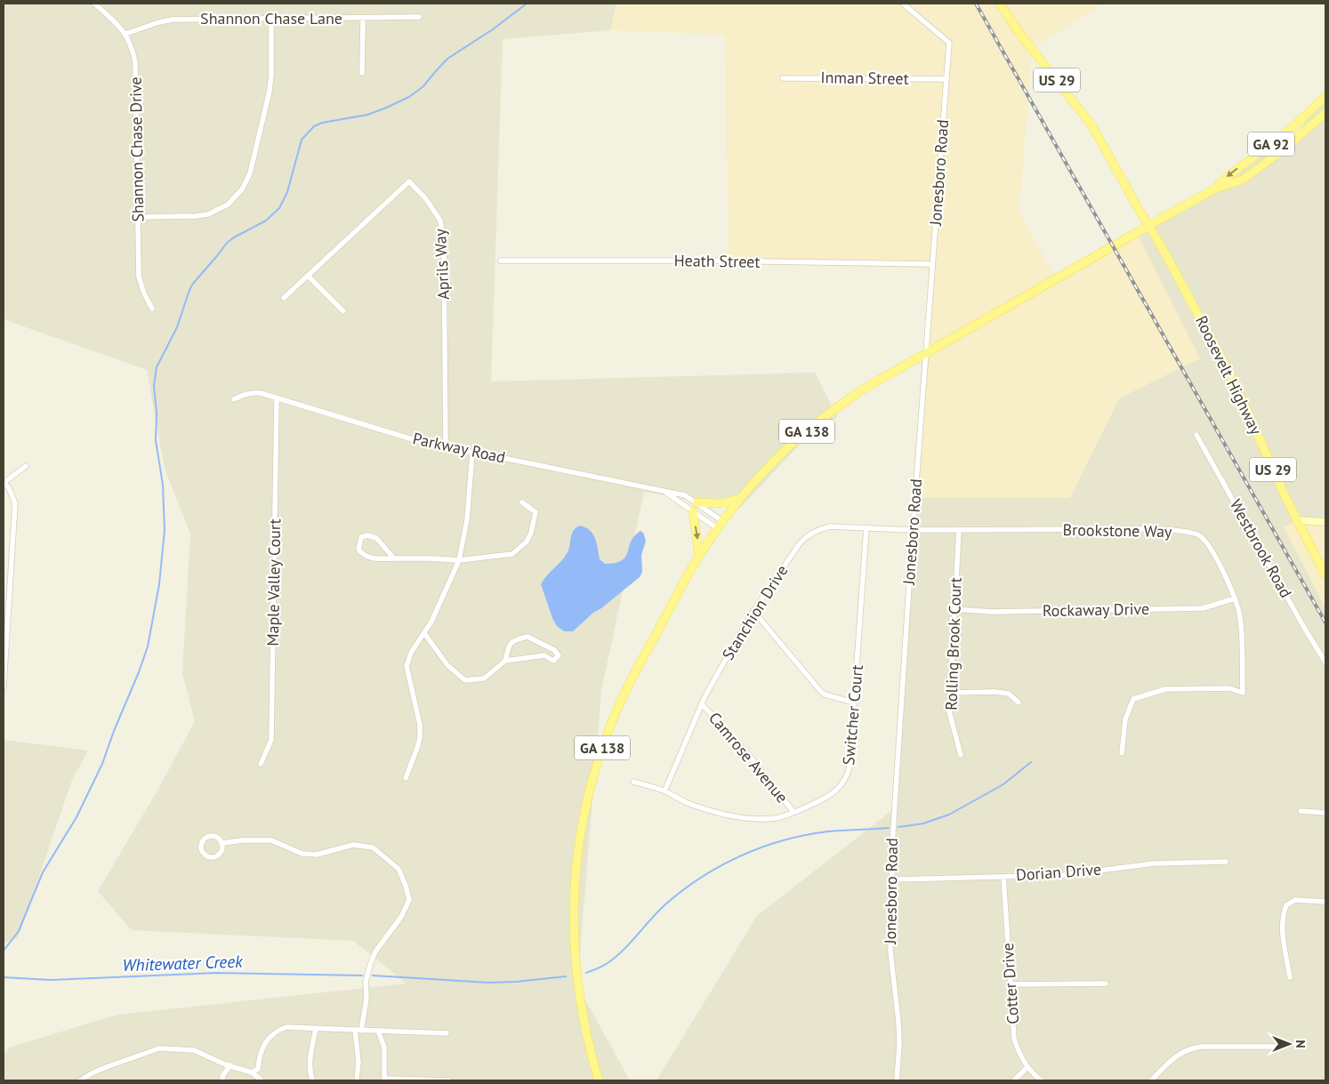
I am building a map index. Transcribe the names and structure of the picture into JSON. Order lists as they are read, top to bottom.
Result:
{
  "streets": {
    "main road": [
      "US 29",
      "GA 92",
      "Roosevelt Highway",
      "GA 138"
    ],
    "street": [
      "Shannon Chase Lane",
      "Inman Street",
      "Shannon Chase Drive",
      "Jonesboro Road",
      "Heath Street",
      "Aprils Way",
      "Parkway Road",
      "Brookstone Way",
      "Westbrook Road",
      "Maple Valley Court",
      "Rockaway Drive",
      "Stanchion Drive",
      "Rolling Brook Court",
      "Switcher Court",
      "Camrose Avenue",
      "Dorian Drive",
      "Cotter Drive"
    ]
  },
  "crossings": [
    ["Shannon Chase Lane", "Shannon Chase Drive"],
    ["Inman Street", "Jonesboro Road"],
    ["US 29", "GA 92"],
    ["US 29", "Roosevelt Highway"],
    ["US 29", "GA 138"],
    ["GA 92", "Roosevelt Highway"],
    ["GA 92", "GA 138"],
    ["Jonesboro Road", "Heath Street"],
    ["Jonesboro Road", "GA 138"],
    ["Jonesboro Road", "Brookstone Way"],
    ["Jonesboro Road", "Stanchion Drive"],
    ["Jonesboro Road", "Dorian Drive"],
    ["Aprils Way", "Parkway Road"],
    ["Roosevelt Highway", "GA 138"],
    ["GA 138", "Parkway Road"],
    ["Parkway Road", "Maple Valley Court"],
    ["Brookstone Way", "Rockaway Drive"],
    ["Brookstone Way", "Stanchion Drive"],
    ["Brookstone Way", "Rolling Brook Court"],
    ["Rockaway Drive", "Rolling Brook Court"],
    ["Stanchion Drive", "Switcher Court"],
    ["Stanchion Drive", "Camrose Avenue"],
    ["Switcher Court", "Camrose Avenue"],
    ["Dorian Drive", "Cotter Drive"]
  ],
  "water": ["Whitewater Creek"],
  "north": "right"
}
